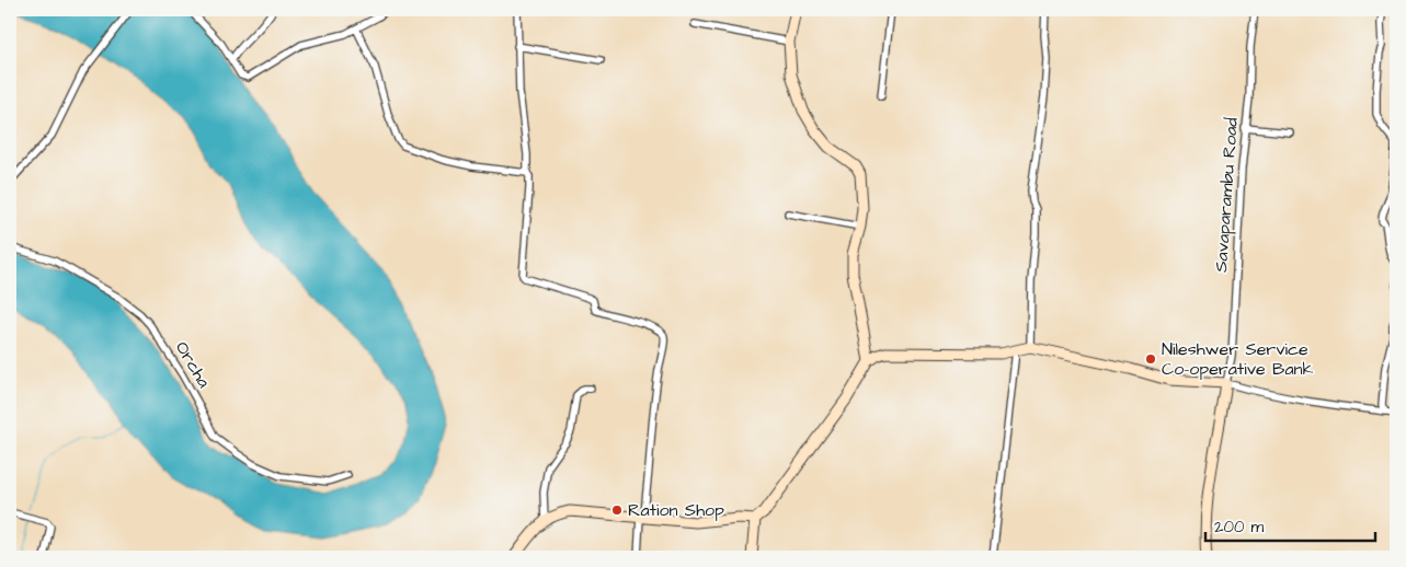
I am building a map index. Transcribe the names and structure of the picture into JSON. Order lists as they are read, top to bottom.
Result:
{
  "streets": {
    "street": ["Savaparambu Road", "Orcha"]
  },
  "places": ["Nileshwer Service Co-operative Bank", "Ration Shop"],
  "scale_bar": "200 m"
}
